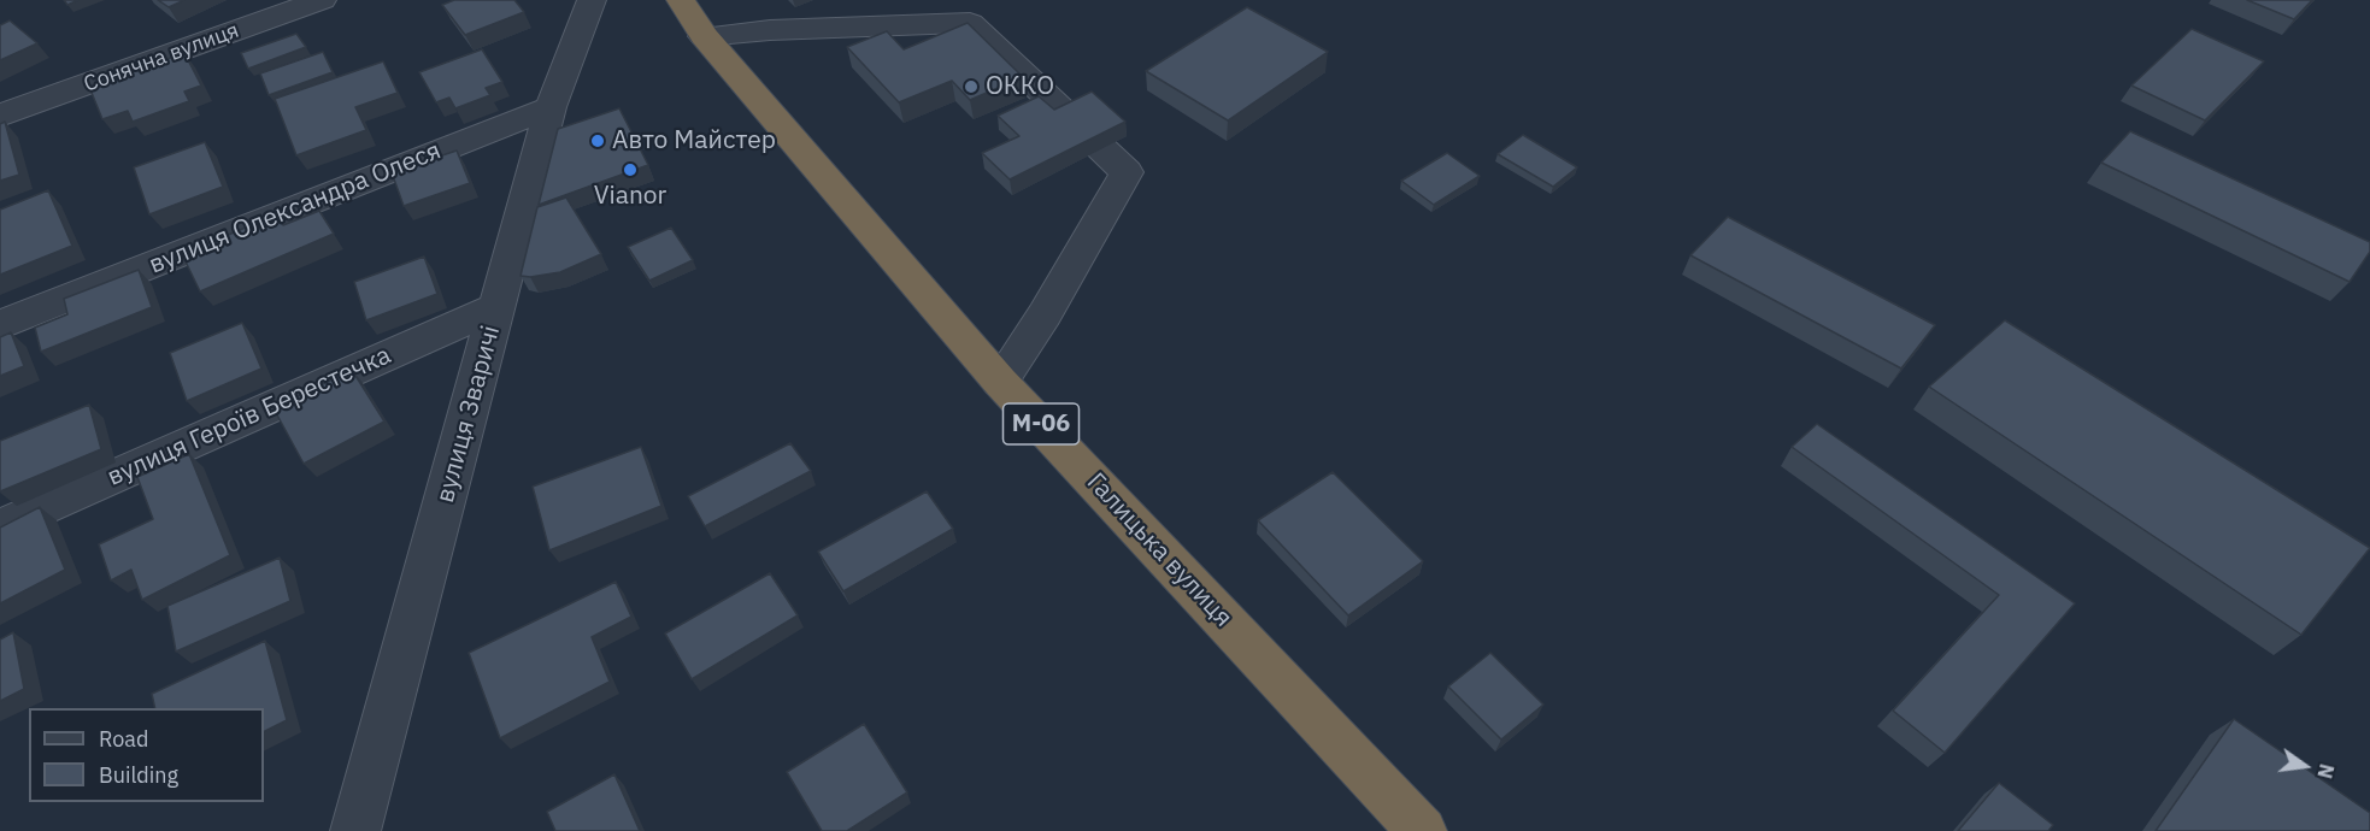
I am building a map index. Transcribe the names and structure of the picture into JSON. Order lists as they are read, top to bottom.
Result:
{
  "streets": {
    "highway": ["М-06", "Галицька вулиця"],
    "street": [
      "Сонячна вулиця",
      "вулиця Олександра Олеся",
      "вулиця Зваричі",
      "вулиця Героїв Берестечка"
    ]
  },
  "crossings": [
    ["вулиця Олександра Олеся", "вулиця Зваричі"],
    ["вулиця Зваричі", "вулиця Героїв Берестечка"]
  ],
  "places": ["ОККО", "Авто Майстер", "Vianor"],
  "legend": ["Road", "Building"],
  "north": "right"
}
